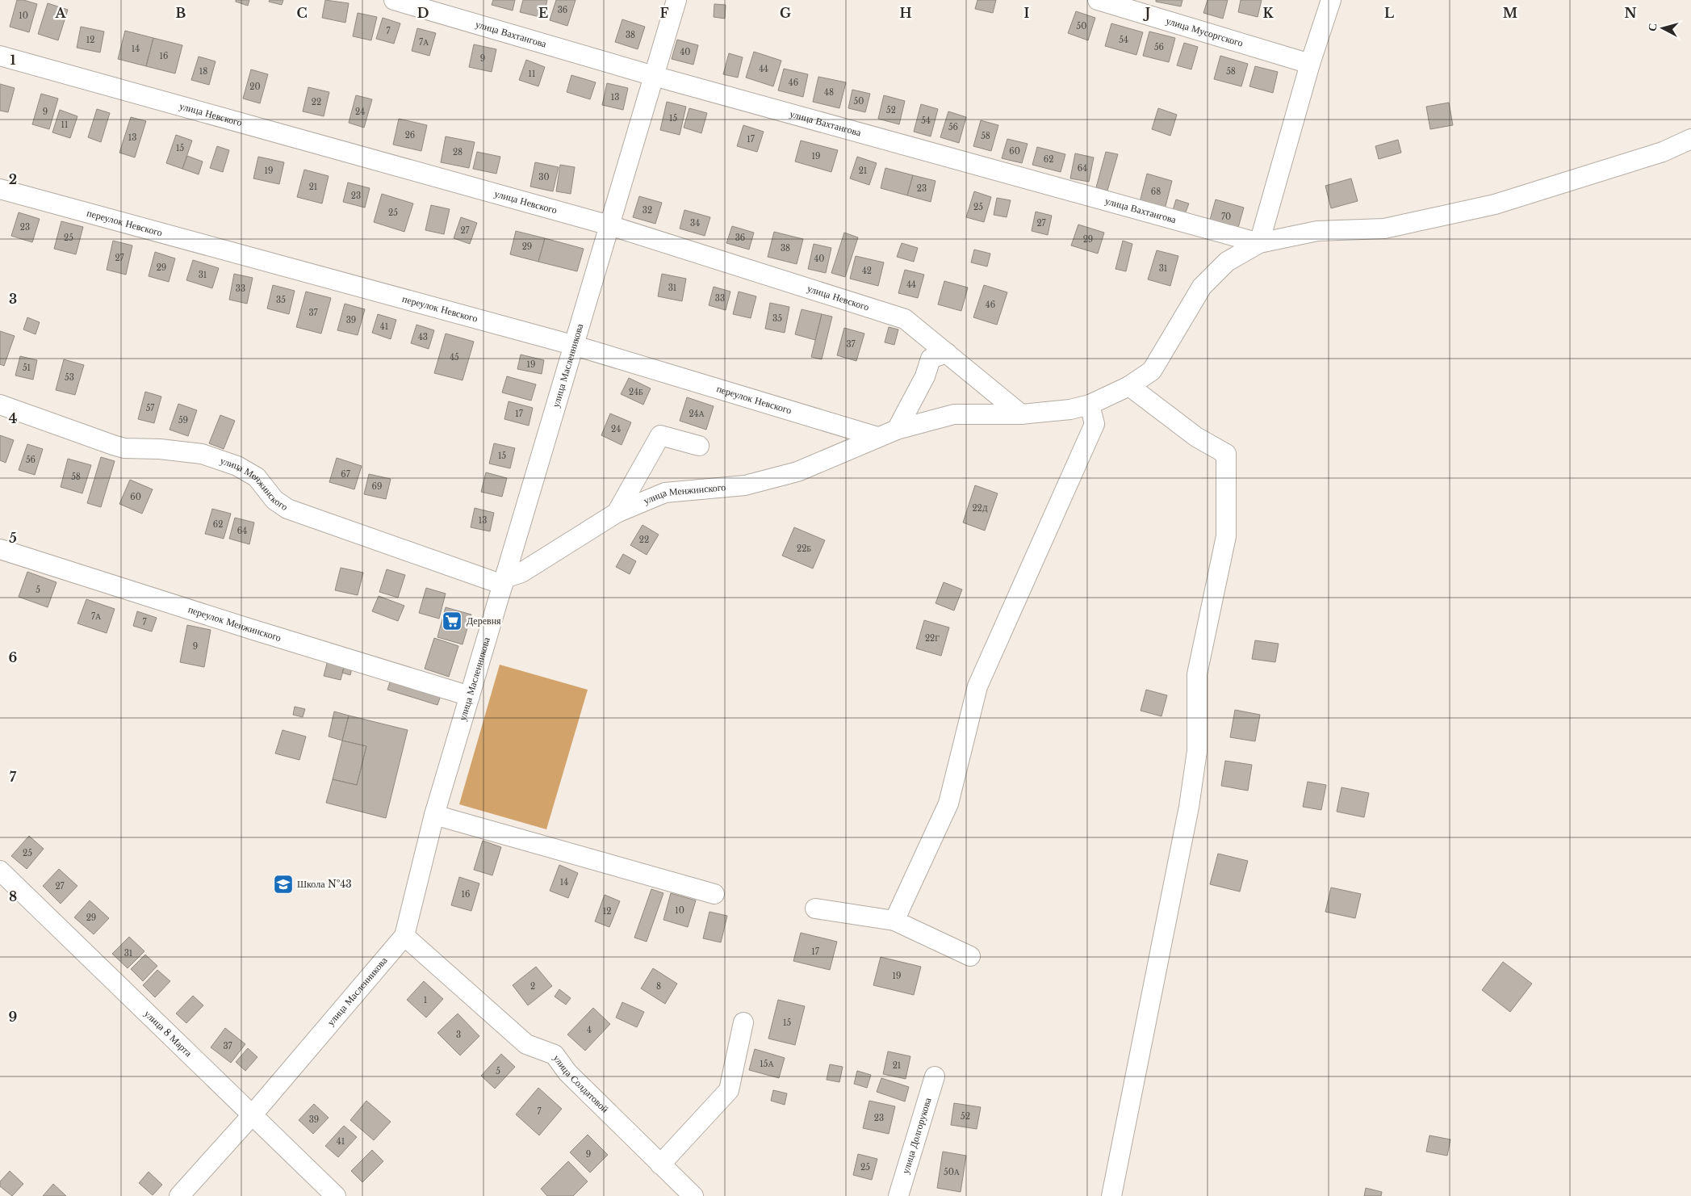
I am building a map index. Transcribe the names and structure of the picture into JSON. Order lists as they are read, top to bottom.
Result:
{
  "streets": {
    "street": [
      "улица Мусоргского",
      "улица Вахтангова",
      "улица Невского",
      "переулок Невского",
      "улица Масленникова",
      "улица Менжинского",
      "переулок Менжинского",
      "улица 8 Марта",
      "улица Солдатовой",
      "улица Долгорукова"
    ]
  },
  "crossings": [
    ["улица Вахтангова", "улица Масленникова"],
    ["улица Вахтангова", "улица Менжинского"],
    ["улица Невского", "улица Масленникова"],
    ["улица Невского", "улица Менжинского"],
    ["переулок Невского", "улица Масленникова"],
    ["переулок Невского", "улица Менжинского"],
    ["улица Масленникова", "улица Менжинского"],
    ["улица Масленникова", "переулок Менжинского"],
    ["улица Масленникова", "улица 8 Марта"],
    ["улица Масленникова", "улица Солдатовой"]
  ],
  "places": {
    "supermarket": ["Деревня"],
    "school or university": ["Школа №43"]
  },
  "house_numbers": [
    "36",
    "10",
    "50",
    "7",
    "38",
    "12",
    "54",
    "7А",
    "56",
    "14",
    "40",
    "16",
    "9",
    "44",
    "18",
    "58",
    "11",
    "46",
    "20",
    "48",
    "13",
    "50",
    "22",
    "52",
    "9",
    "24",
    "15",
    "54",
    "11",
    "56",
    "26",
    "58",
    "13",
    "17",
    "15",
    "60",
    "28",
    "19",
    "62",
    "64",
    "19",
    "21",
    "30",
    "21",
    "23",
    "68",
    "23",
    "25",
    "32",
    "25",
    "70",
    "34",
    "27",
    "23",
    "27",
    "25",
    "36",
    "29",
    "29",
    "38",
    "27",
    "40",
    "29",
    "31",
    "42",
    "31",
    "44",
    "31",
    "33",
    "33",
    "35",
    "46",
    "37",
    "35",
    "39",
    "41",
    "43",
    "37",
    "45",
    "19",
    "51",
    "53",
    "24Б",
    "57",
    "17",
    "24А",
    "59",
    "24",
    "15",
    "56",
    "67",
    "58",
    "69",
    "60",
    "22Д",
    "13",
    "62",
    "64",
    "22",
    "22Б",
    "5",
    "7А",
    "7",
    "22Г",
    "9",
    "25",
    "14",
    "27",
    "16",
    "10",
    "12",
    "29",
    "17",
    "31",
    "19",
    "2",
    "8",
    "1",
    "15",
    "4",
    "3",
    "37",
    "15А",
    "21",
    "5",
    "7",
    "52",
    "23",
    "39",
    "41",
    "9",
    "25",
    "50А"
  ],
  "north": "left",
  "grid": {
    "columns": [
      "A",
      "B",
      "C",
      "D",
      "E",
      "F",
      "G",
      "H",
      "I",
      "J",
      "K",
      "L",
      "M",
      "N"
    ],
    "rows": [
      "1",
      "2",
      "3",
      "4",
      "5",
      "6",
      "7",
      "8",
      "9"
    ]
  }
}
